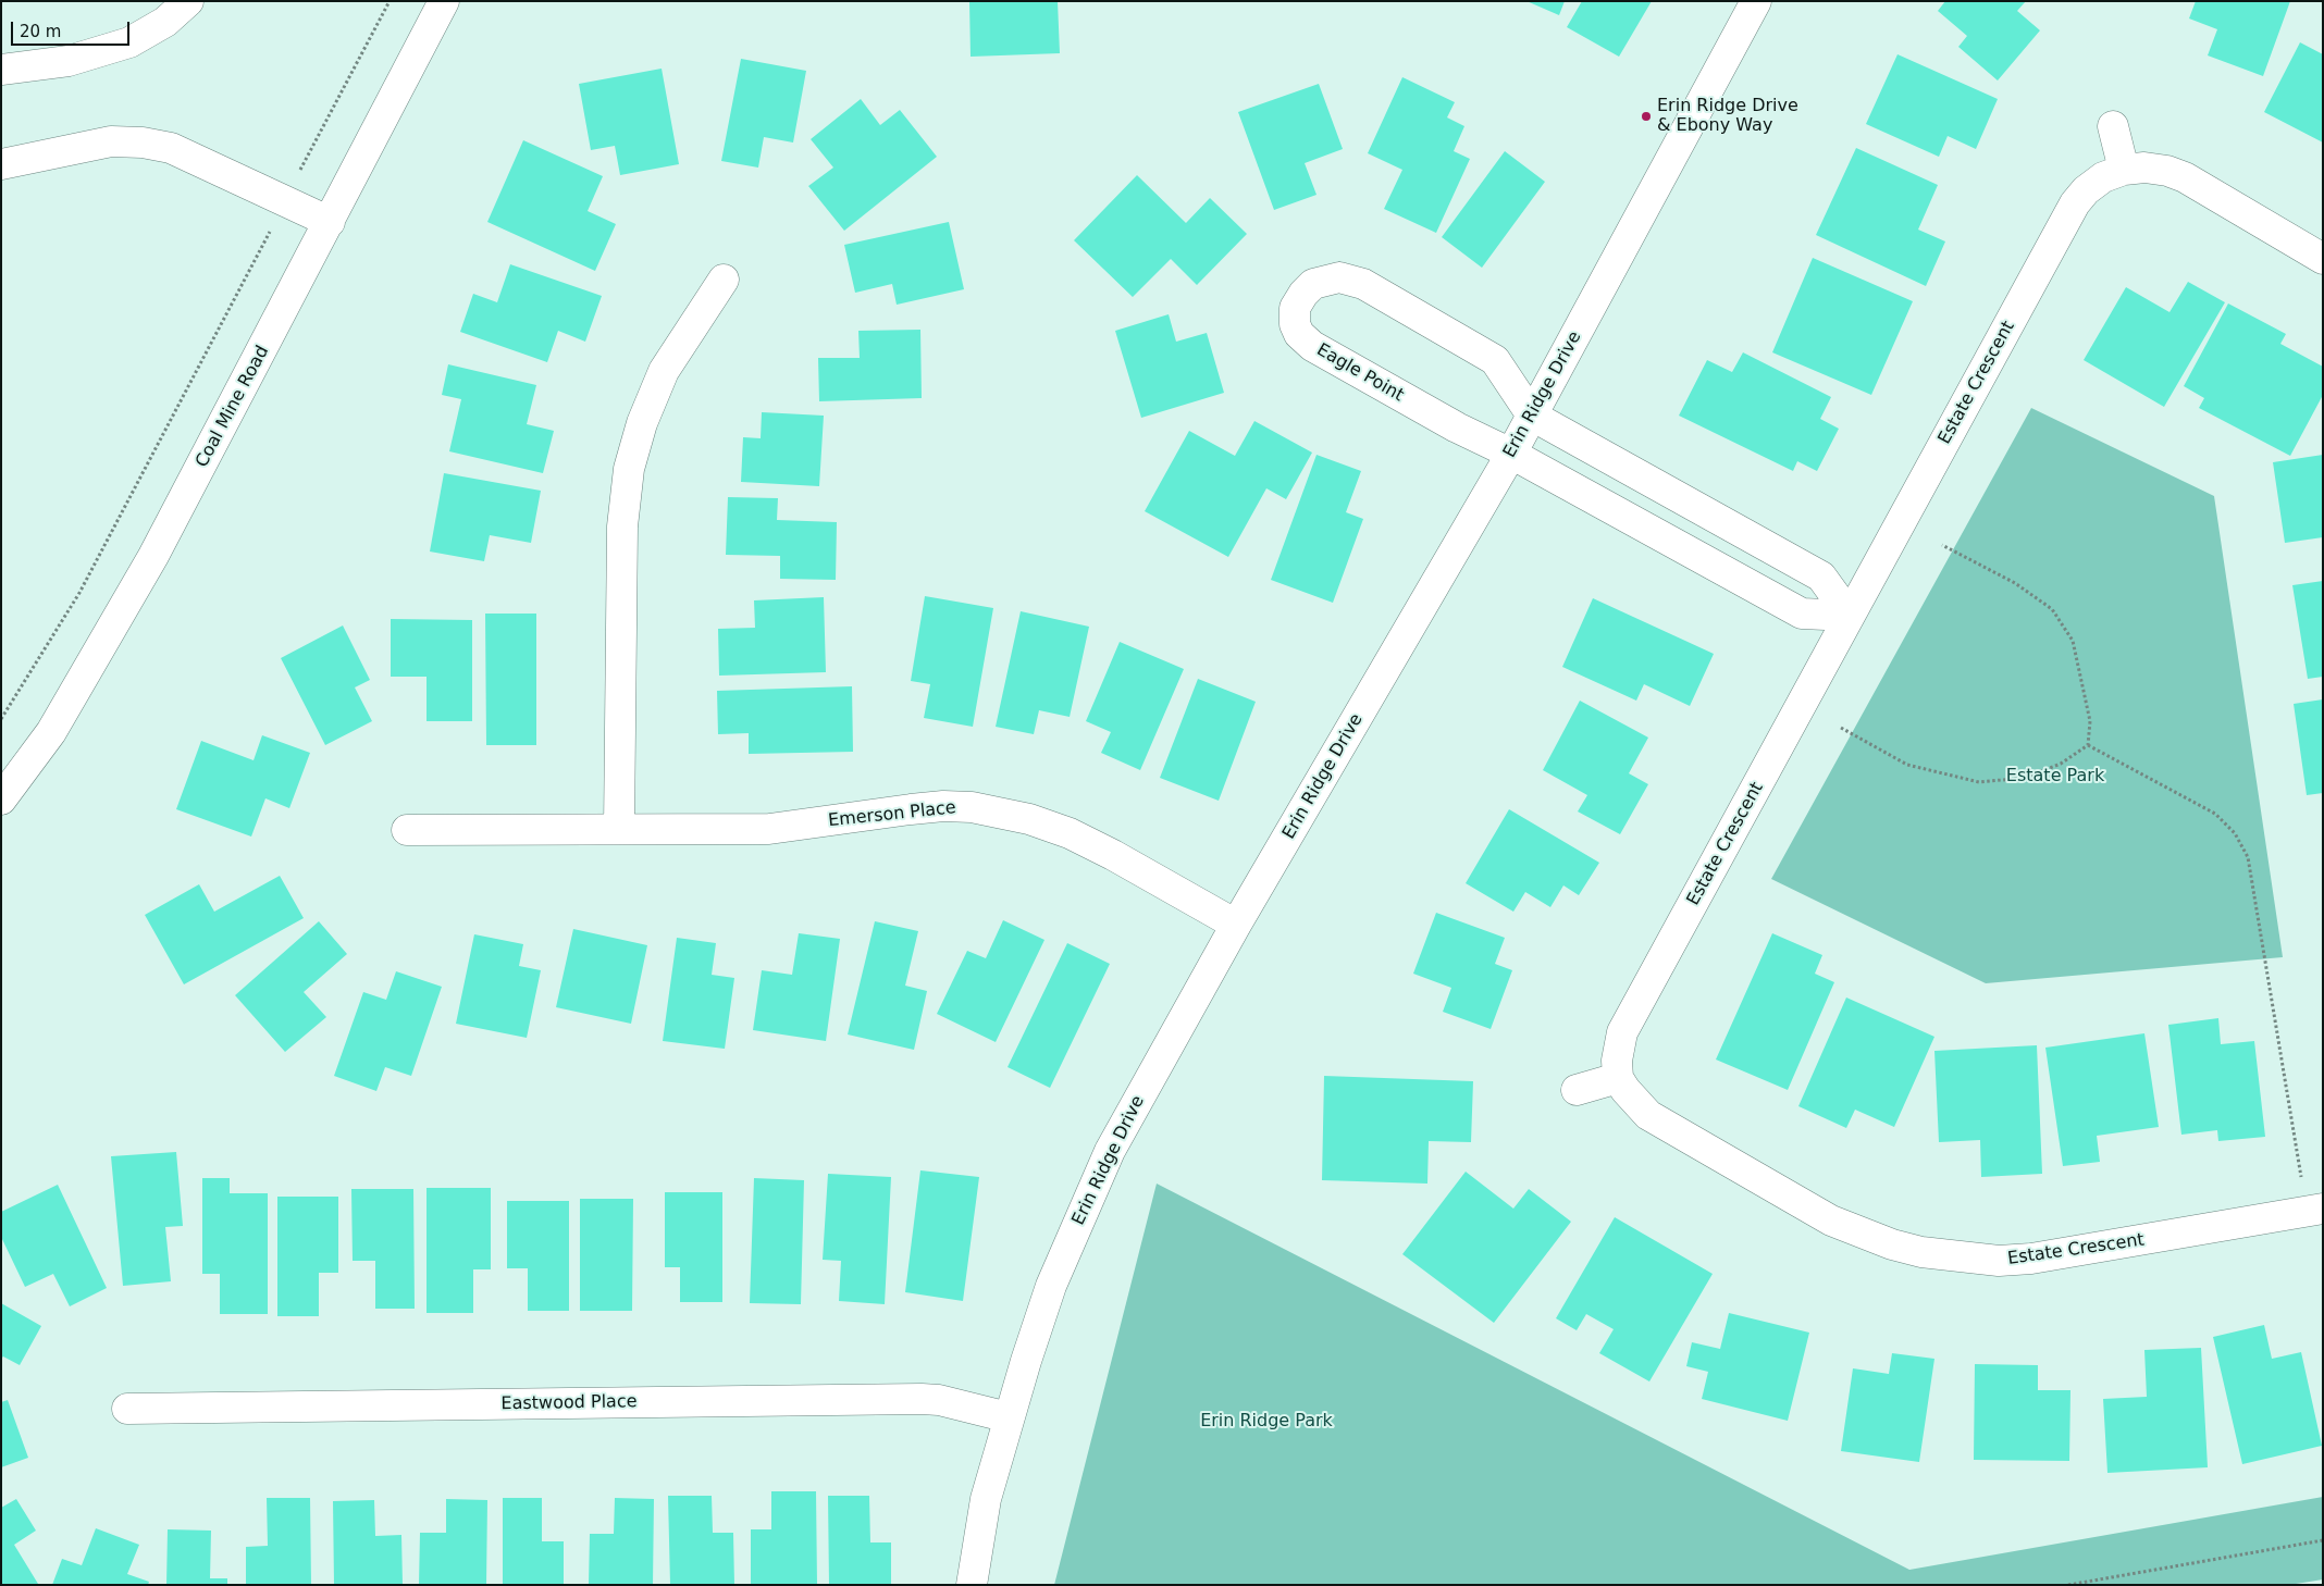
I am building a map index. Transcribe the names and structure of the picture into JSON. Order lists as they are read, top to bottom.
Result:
{
  "streets": {
    "street": [
      "Eagle Point",
      "Estate Crescent",
      "Erin Ridge Drive",
      "Coal Mine Road",
      "Emerson Place",
      "Eastwood Place"
    ]
  },
  "crossings": [
    ["Eagle Point", "Erin Ridge Drive"],
    ["Erin Ridge Drive", "Emerson Place"],
    ["Erin Ridge Drive", "Eastwood Place"]
  ],
  "parks": ["Estate Park", "Erin Ridge Park"],
  "places": ["Erin Ridge Drive & Ebony Way"],
  "scale_bar": "20 m"
}
